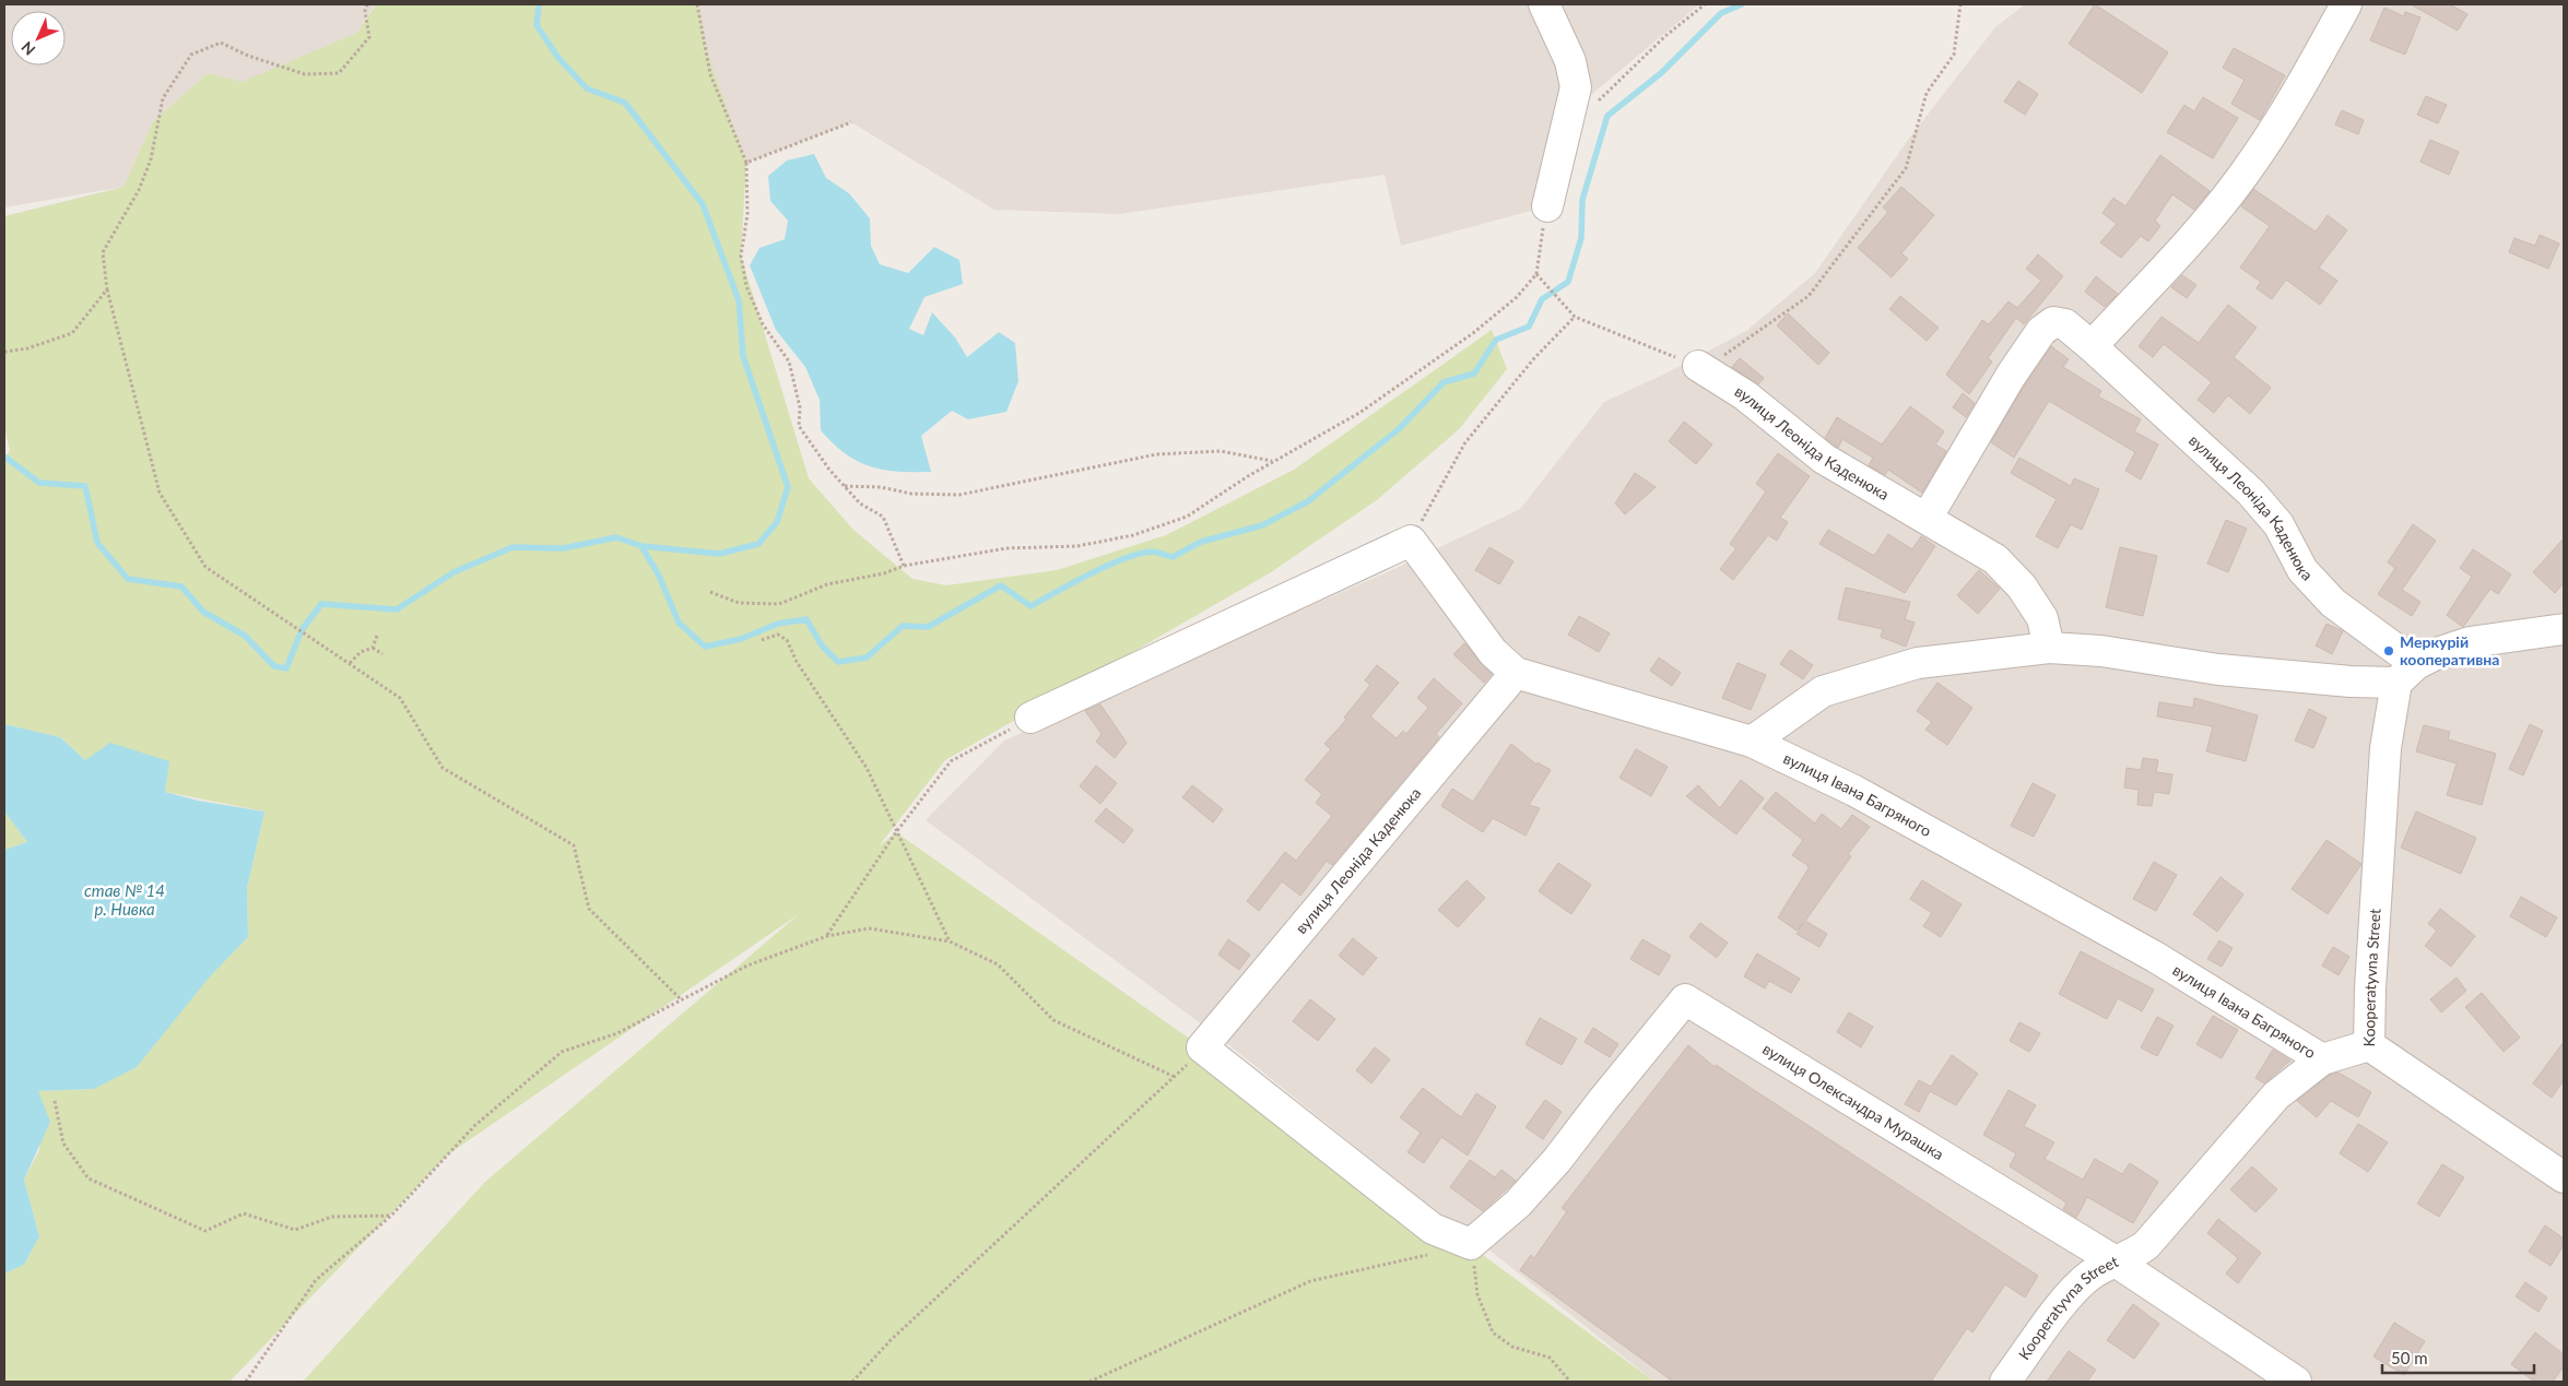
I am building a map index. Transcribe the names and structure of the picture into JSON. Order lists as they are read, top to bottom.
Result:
{
  "streets": {
    "street": [
      "вулиця Леоніда Каденюка",
      "вулиця Івана Багряного",
      "Kooperatyvna Street",
      "вулиця Олександра Мурашка"
    ]
  },
  "crossings": [
    ["вулиця Леоніда Каденюка", "вулиця Івана Багряного"],
    ["вулиця Леоніда Каденюка", "Kooperatyvna Street"],
    ["вулиця Івана Багряного", "Kooperatyvna Street"],
    ["Kooperatyvna Street", "вулиця Олександра Мурашка"]
  ],
  "water": ["став № 14 р. Нивка"],
  "places": ["Меркурій кооперативна"],
  "scale_bar": "50 m",
  "north": "bottom left"
}
